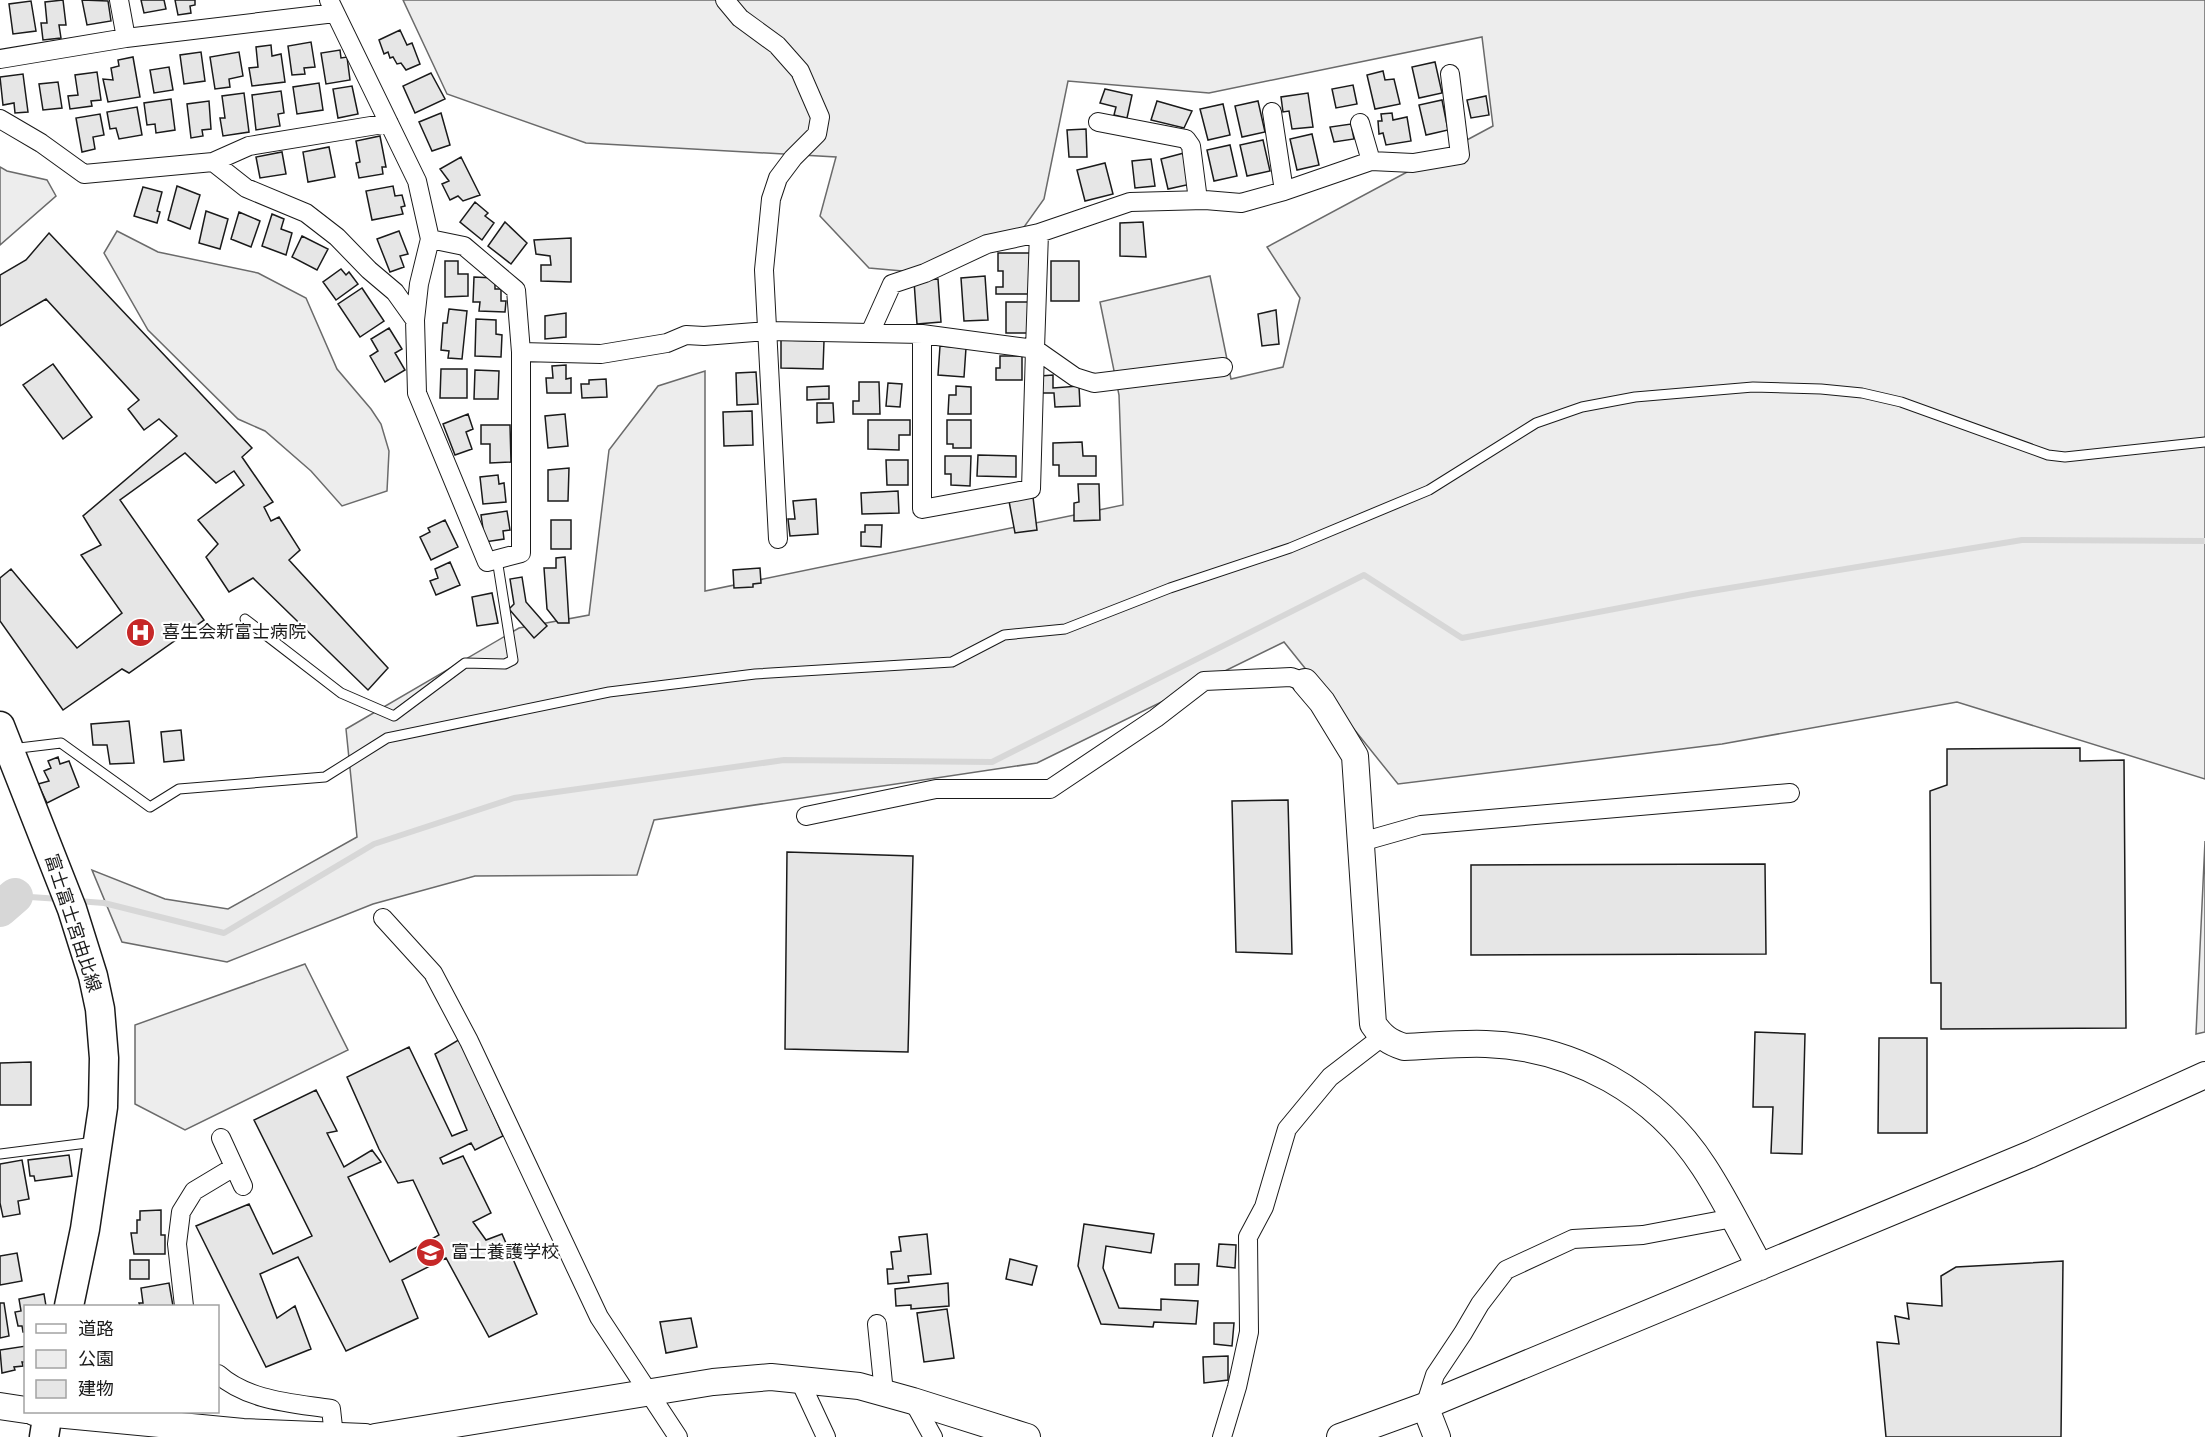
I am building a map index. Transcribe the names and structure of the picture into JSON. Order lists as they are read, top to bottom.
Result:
{
  "streets": {
    "main road": ["富士富士宮由比線"]
  },
  "places": {
    "hospital": ["喜生会新富士病院"],
    "school or university": ["富士養護学校"]
  },
  "legend": ["道路", "公園", "建物"]
}
